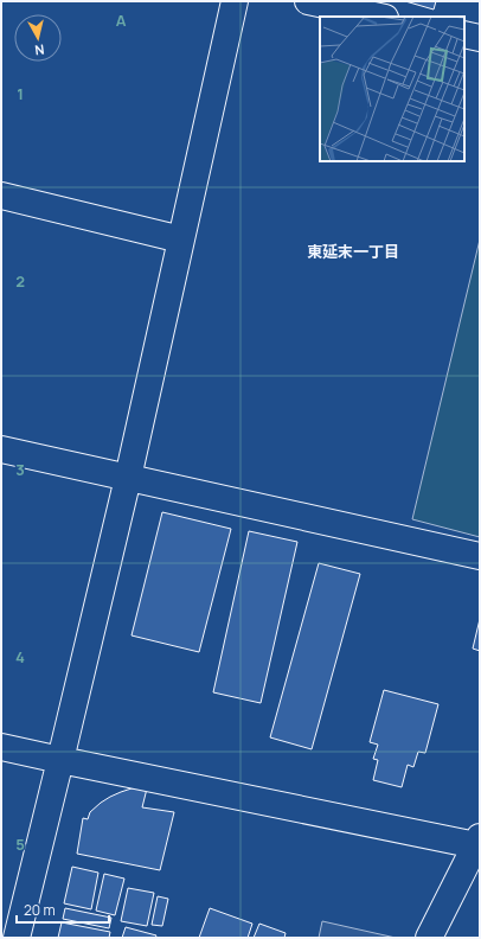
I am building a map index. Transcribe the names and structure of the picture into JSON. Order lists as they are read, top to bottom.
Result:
{
  "districts": ["東延末一丁目"],
  "scale_bar": "20 m",
  "north": "bottom",
  "grid": {
    "columns": ["A"],
    "rows": [
      "1",
      "2",
      "3",
      "4",
      "5"
    ]
  }
}
